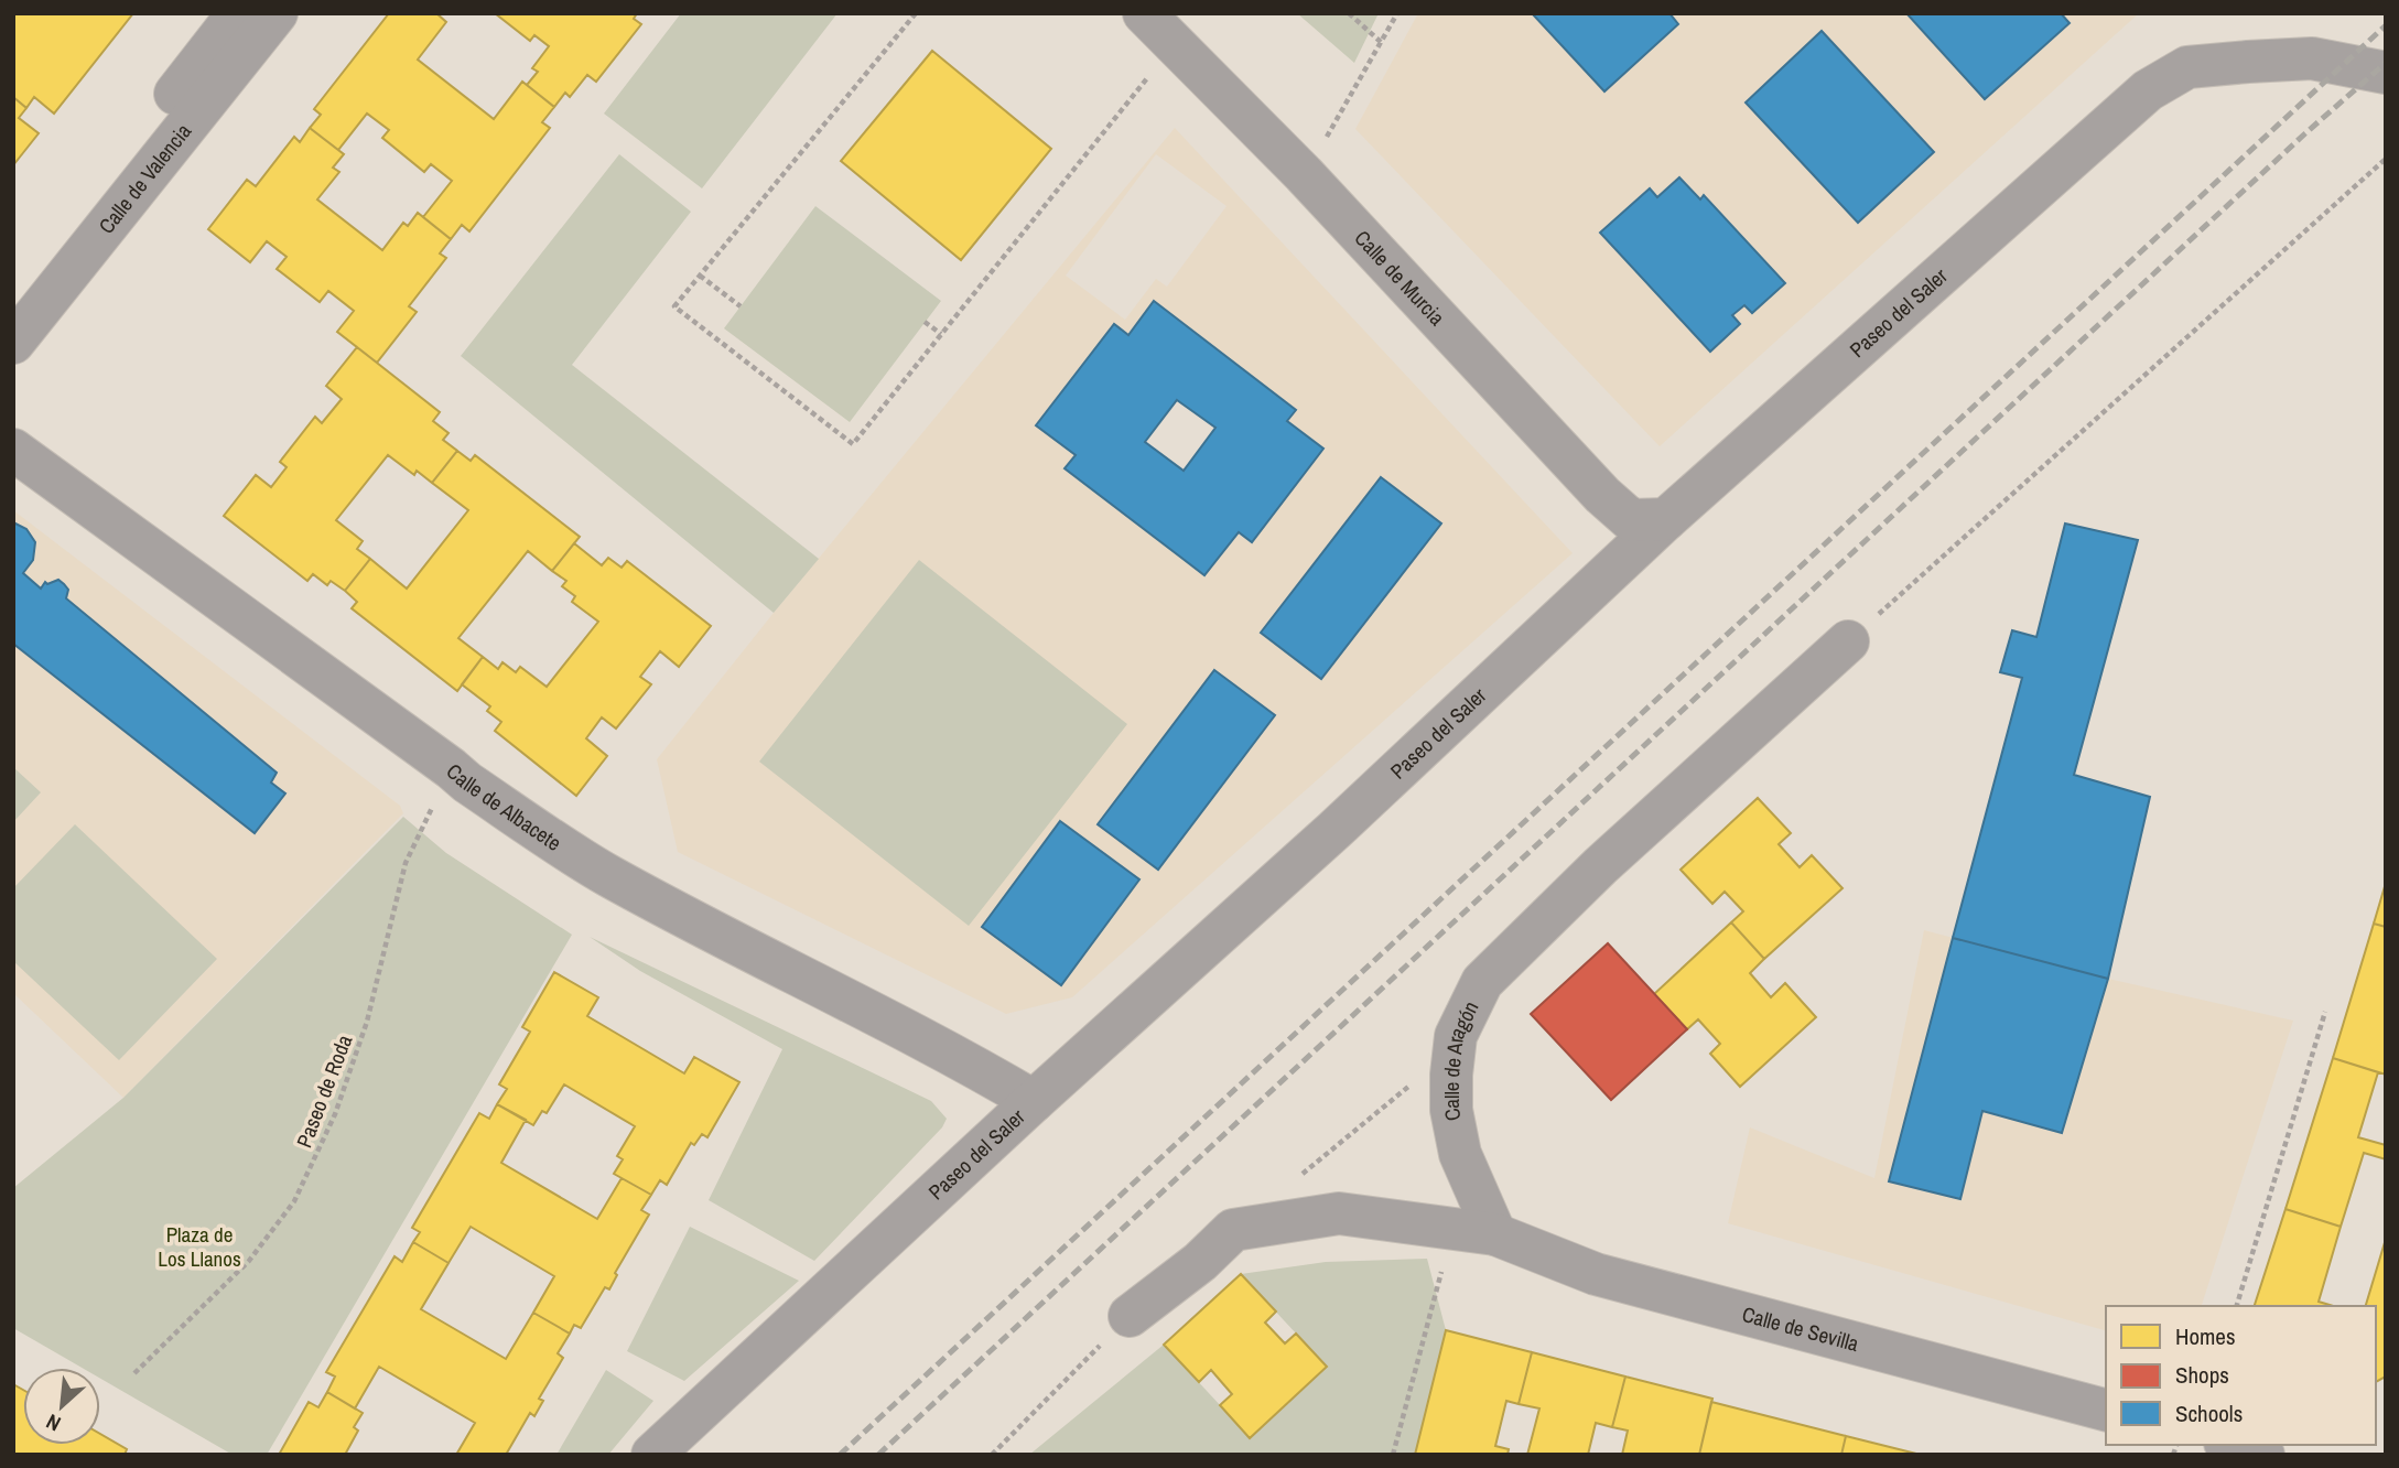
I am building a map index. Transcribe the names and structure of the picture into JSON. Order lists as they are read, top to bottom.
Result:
{
  "streets": {
    "street": [
      "Calle de Valencia",
      "Calle de Murcia",
      "Paseo del Saler",
      "Calle de Albacete",
      "Calle de Aragón",
      "Calle de Sevilla"
    ],
    "path": ["Paseo de Roda"]
  },
  "crossings": [
    ["Calle de Murcia", "Paseo del Saler"],
    ["Paseo del Saler", "Calle de Albacete"],
    ["Calle de Albacete", "Paseo de Roda"],
    ["Calle de Aragón", "Calle de Sevilla"]
  ],
  "parks": ["Plaza de Los Llanos"],
  "legend": ["Homes", "Shops", "Schools"],
  "north": "bottom left"
}
